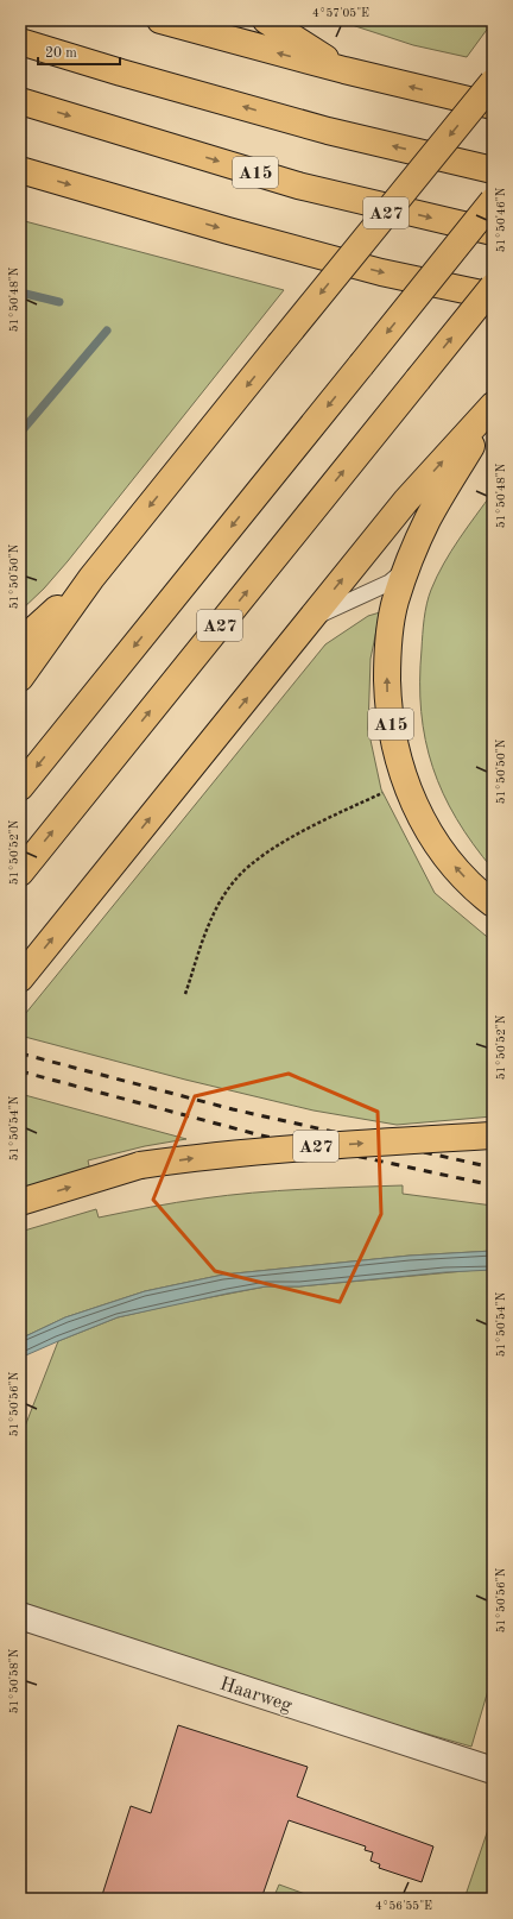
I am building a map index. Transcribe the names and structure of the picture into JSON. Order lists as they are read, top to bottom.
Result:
{
  "streets": {
    "highway": ["A15", "A27"],
    "street": ["Haarweg"]
  },
  "scale_bar": "20 m",
  "coordinates": [
    "4°57'05\"E",
    "51°50'46\"N",
    "51°50'48\"N",
    "51°50'50\"N",
    "51°50'52\"N",
    "51°50'54\"N",
    "51°50'56\"N",
    "51°50'58\"N",
    "4°56'55\"E"
  ]
}
